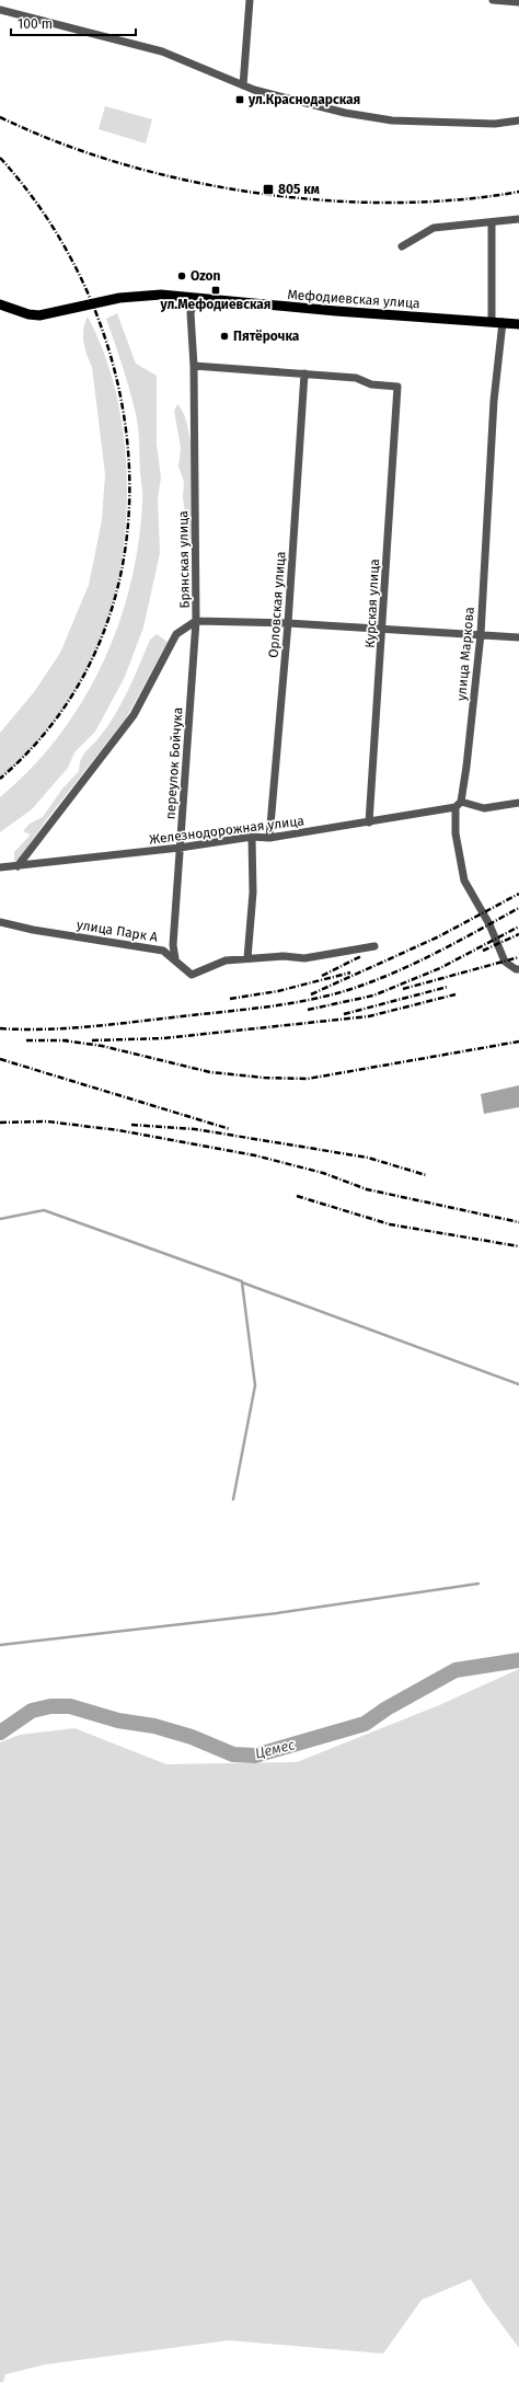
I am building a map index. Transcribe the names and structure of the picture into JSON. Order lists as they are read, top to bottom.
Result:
{
  "streets": {
    "main road": ["Мефодиевская улица"],
    "street": [
      "Брянская улица",
      "Курская улица",
      "Орловская улица",
      "улица Маркова",
      "переулок Бойчука",
      "Железнодорожная улица",
      "улица Парк А"
    ]
  },
  "crossings": [
    ["Мефодиевская улица", "Брянская улица"],
    ["Мефодиевская улица", "улица Маркова"],
    ["Брянская улица", "переулок Бойчука"],
    ["Брянская улица", "Железнодорожная улица"],
    ["Курская улица", "Орловская улица"],
    ["Курская улица", "Железнодорожная улица"],
    ["Орловская улица", "Железнодорожная улица"],
    ["улица Маркова", "Железнодорожная улица"],
    ["переулок Бойчука", "Железнодорожная улица"],
    ["переулок Бойчука", "улица Парк А"]
  ],
  "water": ["Цемес"],
  "places": {
    "transit": ["ул.Краснодарская", "805 км", "ул.Мефодиевская"],
    "other": ["Ozon", "Пятёрочка"]
  },
  "scale_bar": "100 m"
}
